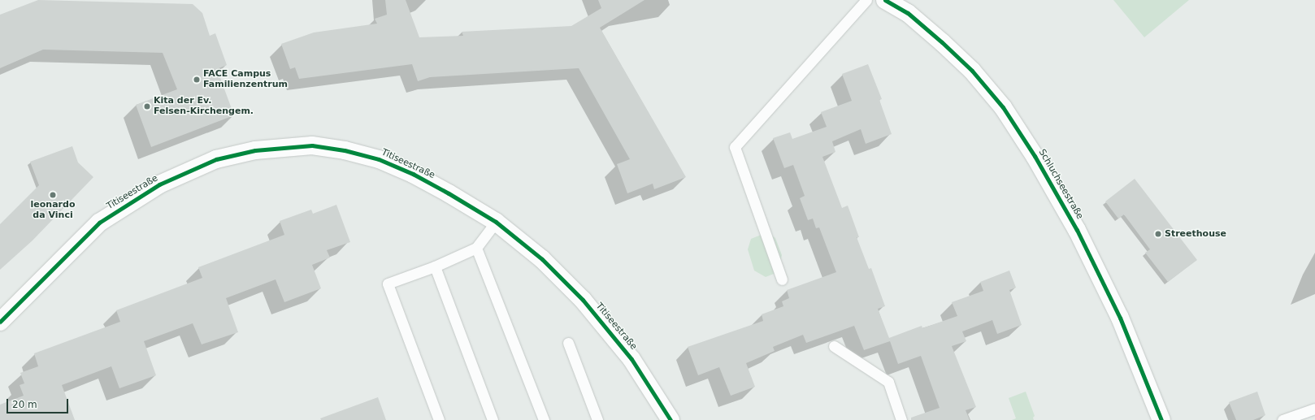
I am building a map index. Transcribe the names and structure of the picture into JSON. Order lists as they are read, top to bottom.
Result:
{
  "streets": {
    "street": ["Titiseestraße", "Schluchseestraße"]
  },
  "places": [
    "FACE Campus Familienzentrum",
    "Kita der Ev. Felsen-Kirchengem.",
    "leonardo da Vinci",
    "Streethouse"
  ],
  "scale_bar": "20 m"
}
